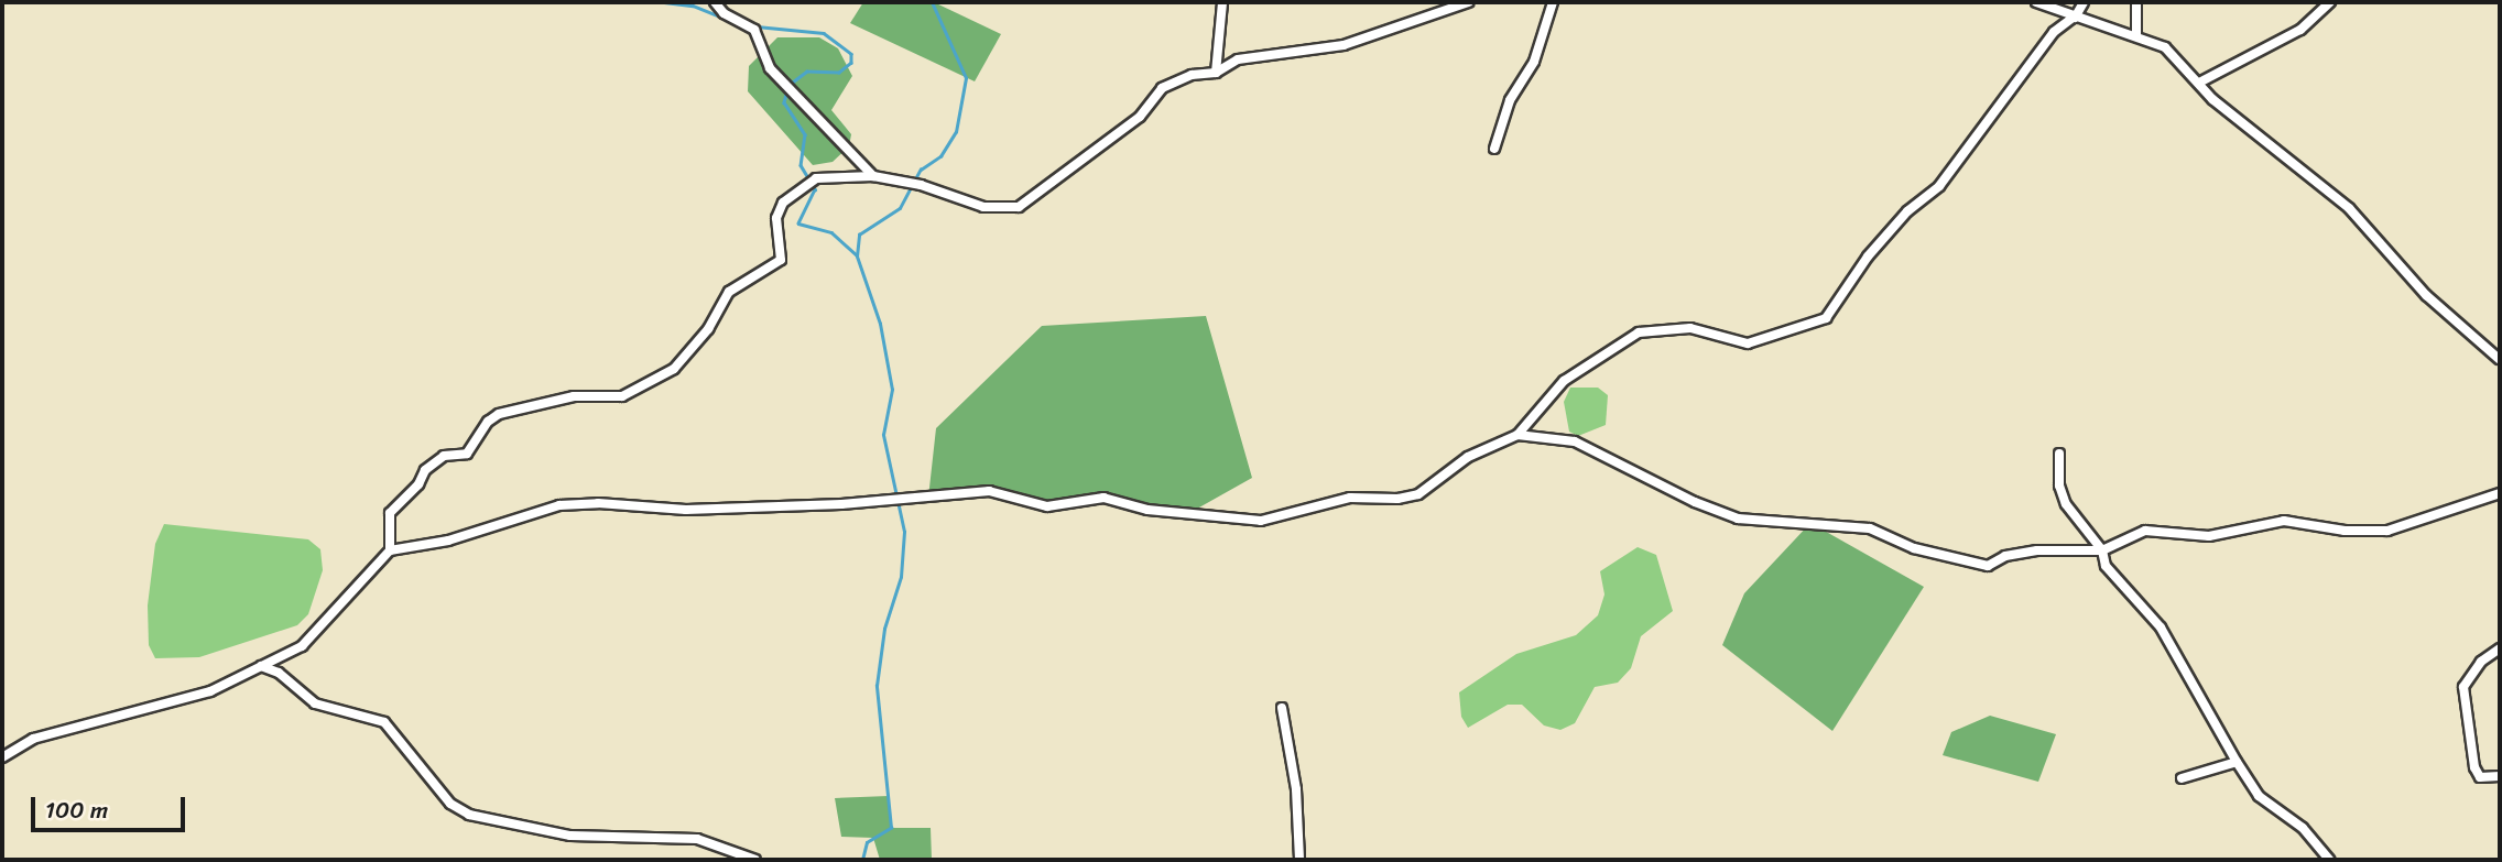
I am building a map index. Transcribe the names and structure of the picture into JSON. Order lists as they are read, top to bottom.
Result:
{
  "scale_bar": "100 m"
}
